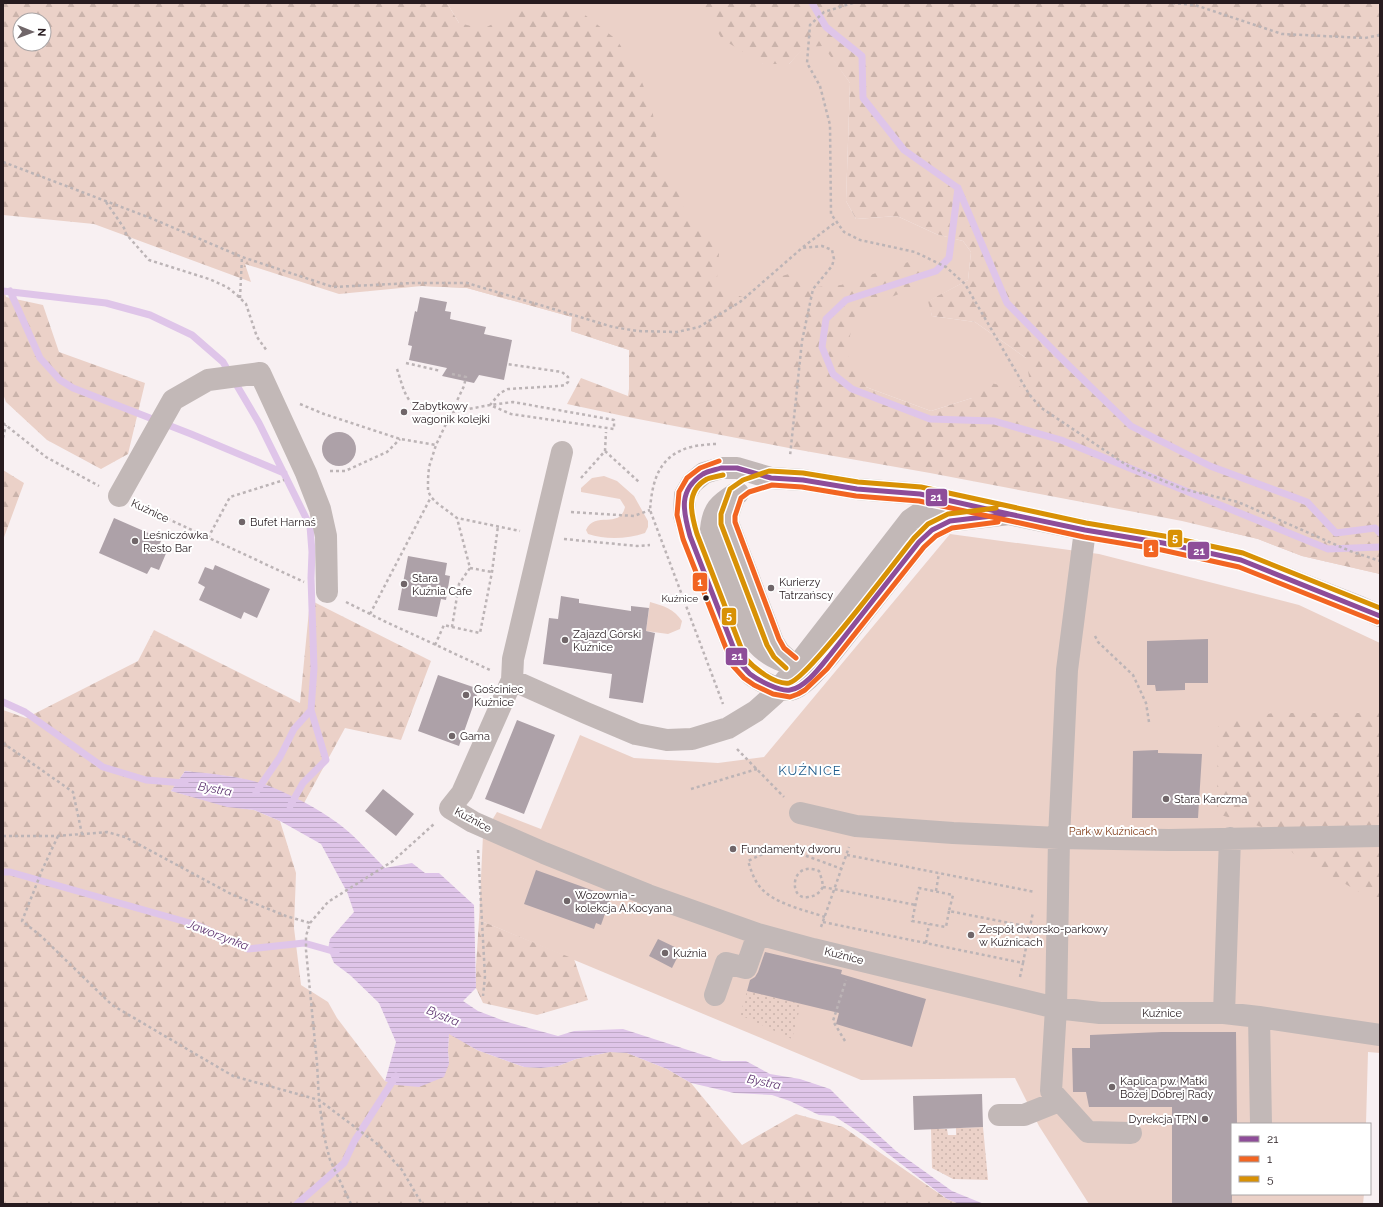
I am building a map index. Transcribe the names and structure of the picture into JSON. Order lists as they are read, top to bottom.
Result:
{
  "streets": {
    "street": ["Kuźnice"]
  },
  "districts": ["KUŹNICE"],
  "water": ["Bystra", "Jaworzynka"],
  "parks": ["Park w Kuźnicach"],
  "places": [
    "Zabytkowy wagonik kolejki",
    "Bufet Harnaś",
    "Leśniczówka Resto Bar",
    "Stara Kuźnia Cafe",
    "Kurierzy Tatrzańscy",
    "Kuźnice",
    "Zajazd Górski Kuźnice",
    "Gościniec Kuźnice",
    "Gama",
    "Stara Karczma",
    "Fundamenty dworu",
    "Wozownia - kolekcja A.Kocyana",
    "Zespół dworsko-parkowy w Kuźnicach",
    "Kuźnia",
    "Kaplica pw. Matki Bożej Dobrej Rady",
    "Dyrekcja TPN"
  ],
  "lines": ["transit line 1", "transit line 21", "transit line 5"],
  "legend": ["21", "1", "5"],
  "north": "right"
}
